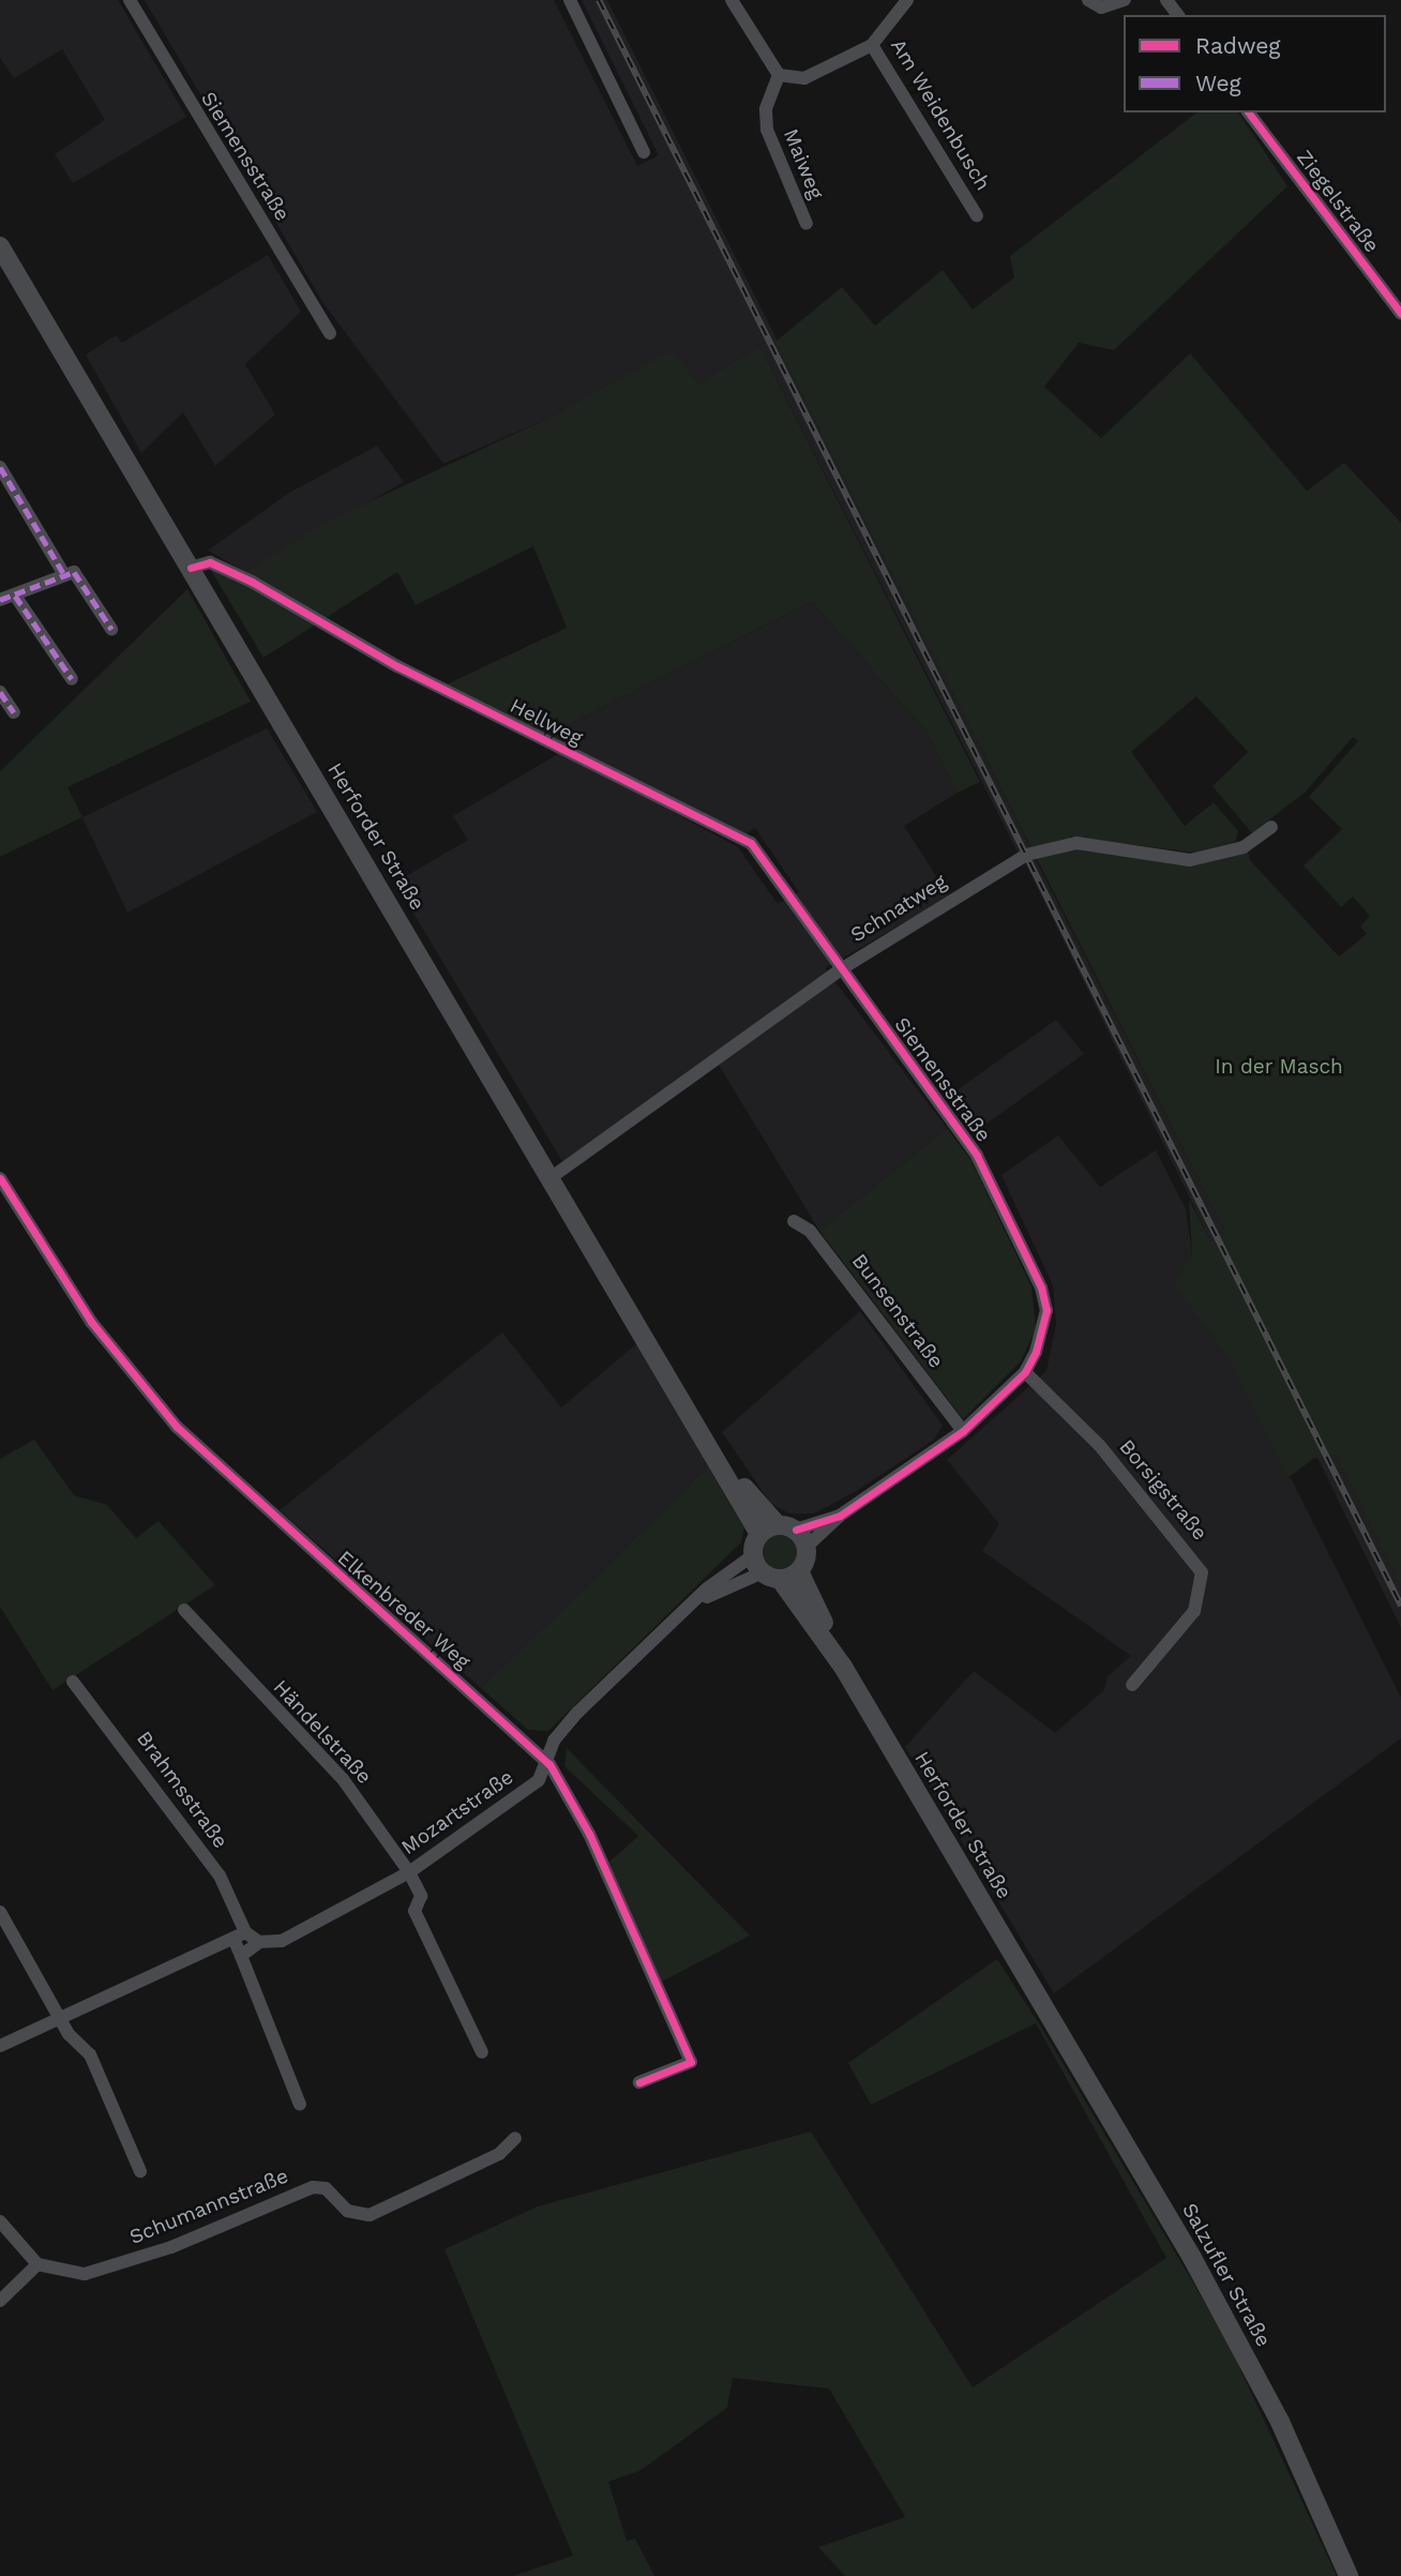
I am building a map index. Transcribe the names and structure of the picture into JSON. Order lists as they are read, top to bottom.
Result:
{
  "streets": {
    "main road": ["Herforder Straße", "Salzufler Straße"],
    "street": [
      "Am Weidenbusch",
      "Siemensstraße",
      "Maiweg",
      "Ziegelstraße",
      "Hellweg",
      "Schnatweg",
      "Bunsenstraße",
      "Borsigstraße",
      "Elkenbreder Weg",
      "Händelstraße",
      "Brahmsstraße",
      "Mozartstraße",
      "Schumannstraße"
    ]
  },
  "crossings": [
    ["Siemensstraße", "Hellweg"],
    ["Siemensstraße", "Herforder Straße"],
    ["Siemensstraße", "Schnatweg"],
    ["Siemensstraße", "Bunsenstraße"],
    ["Siemensstraße", "Borsigstraße"],
    ["Siemensstraße", "Mozartstraße"],
    ["Hellweg", "Herforder Straße"],
    ["Hellweg", "Schnatweg"],
    ["Herforder Straße", "Schnatweg"],
    ["Herforder Straße", "Mozartstraße"],
    ["Herforder Straße", "Salzufler Straße"],
    ["Elkenbreder Weg", "Mozartstraße"],
    ["Händelstraße", "Mozartstraße"]
  ],
  "parks": ["In der Masch"],
  "legend": ["Radweg", "Weg"]
}
